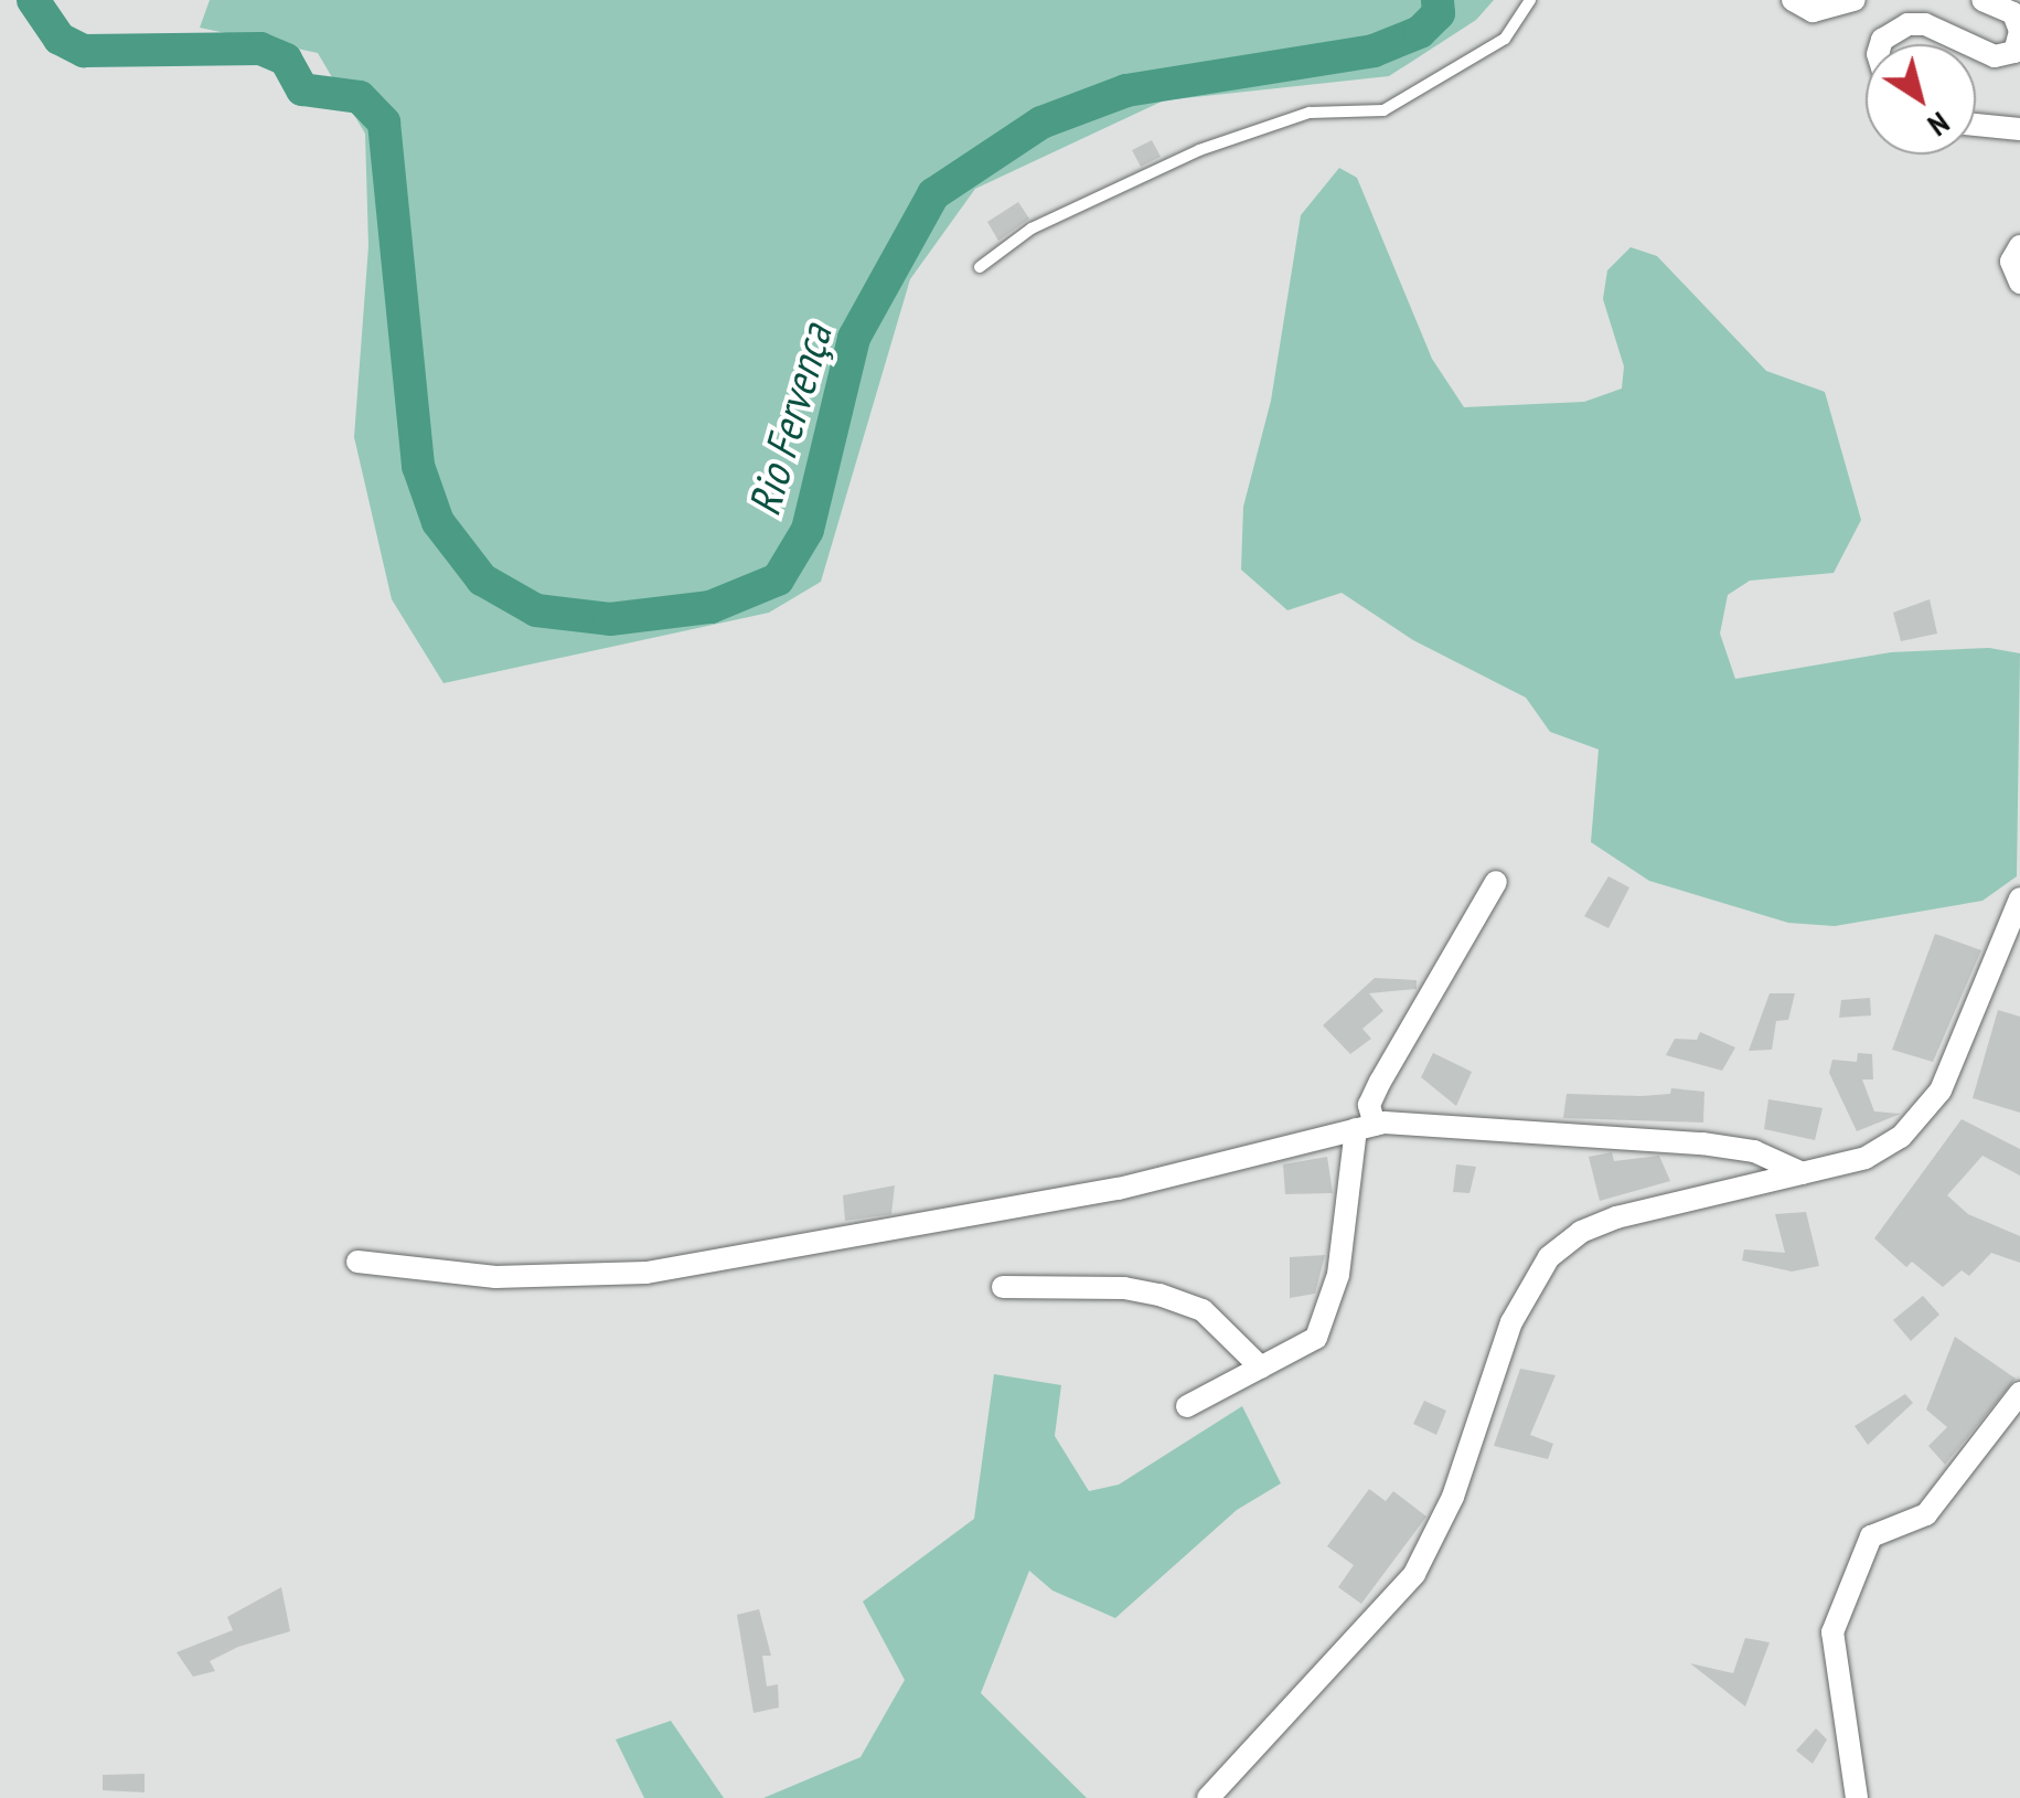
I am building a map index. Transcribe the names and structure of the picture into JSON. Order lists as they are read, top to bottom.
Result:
{
  "water": ["Rio Fervença"],
  "north": "bottom right"
}
